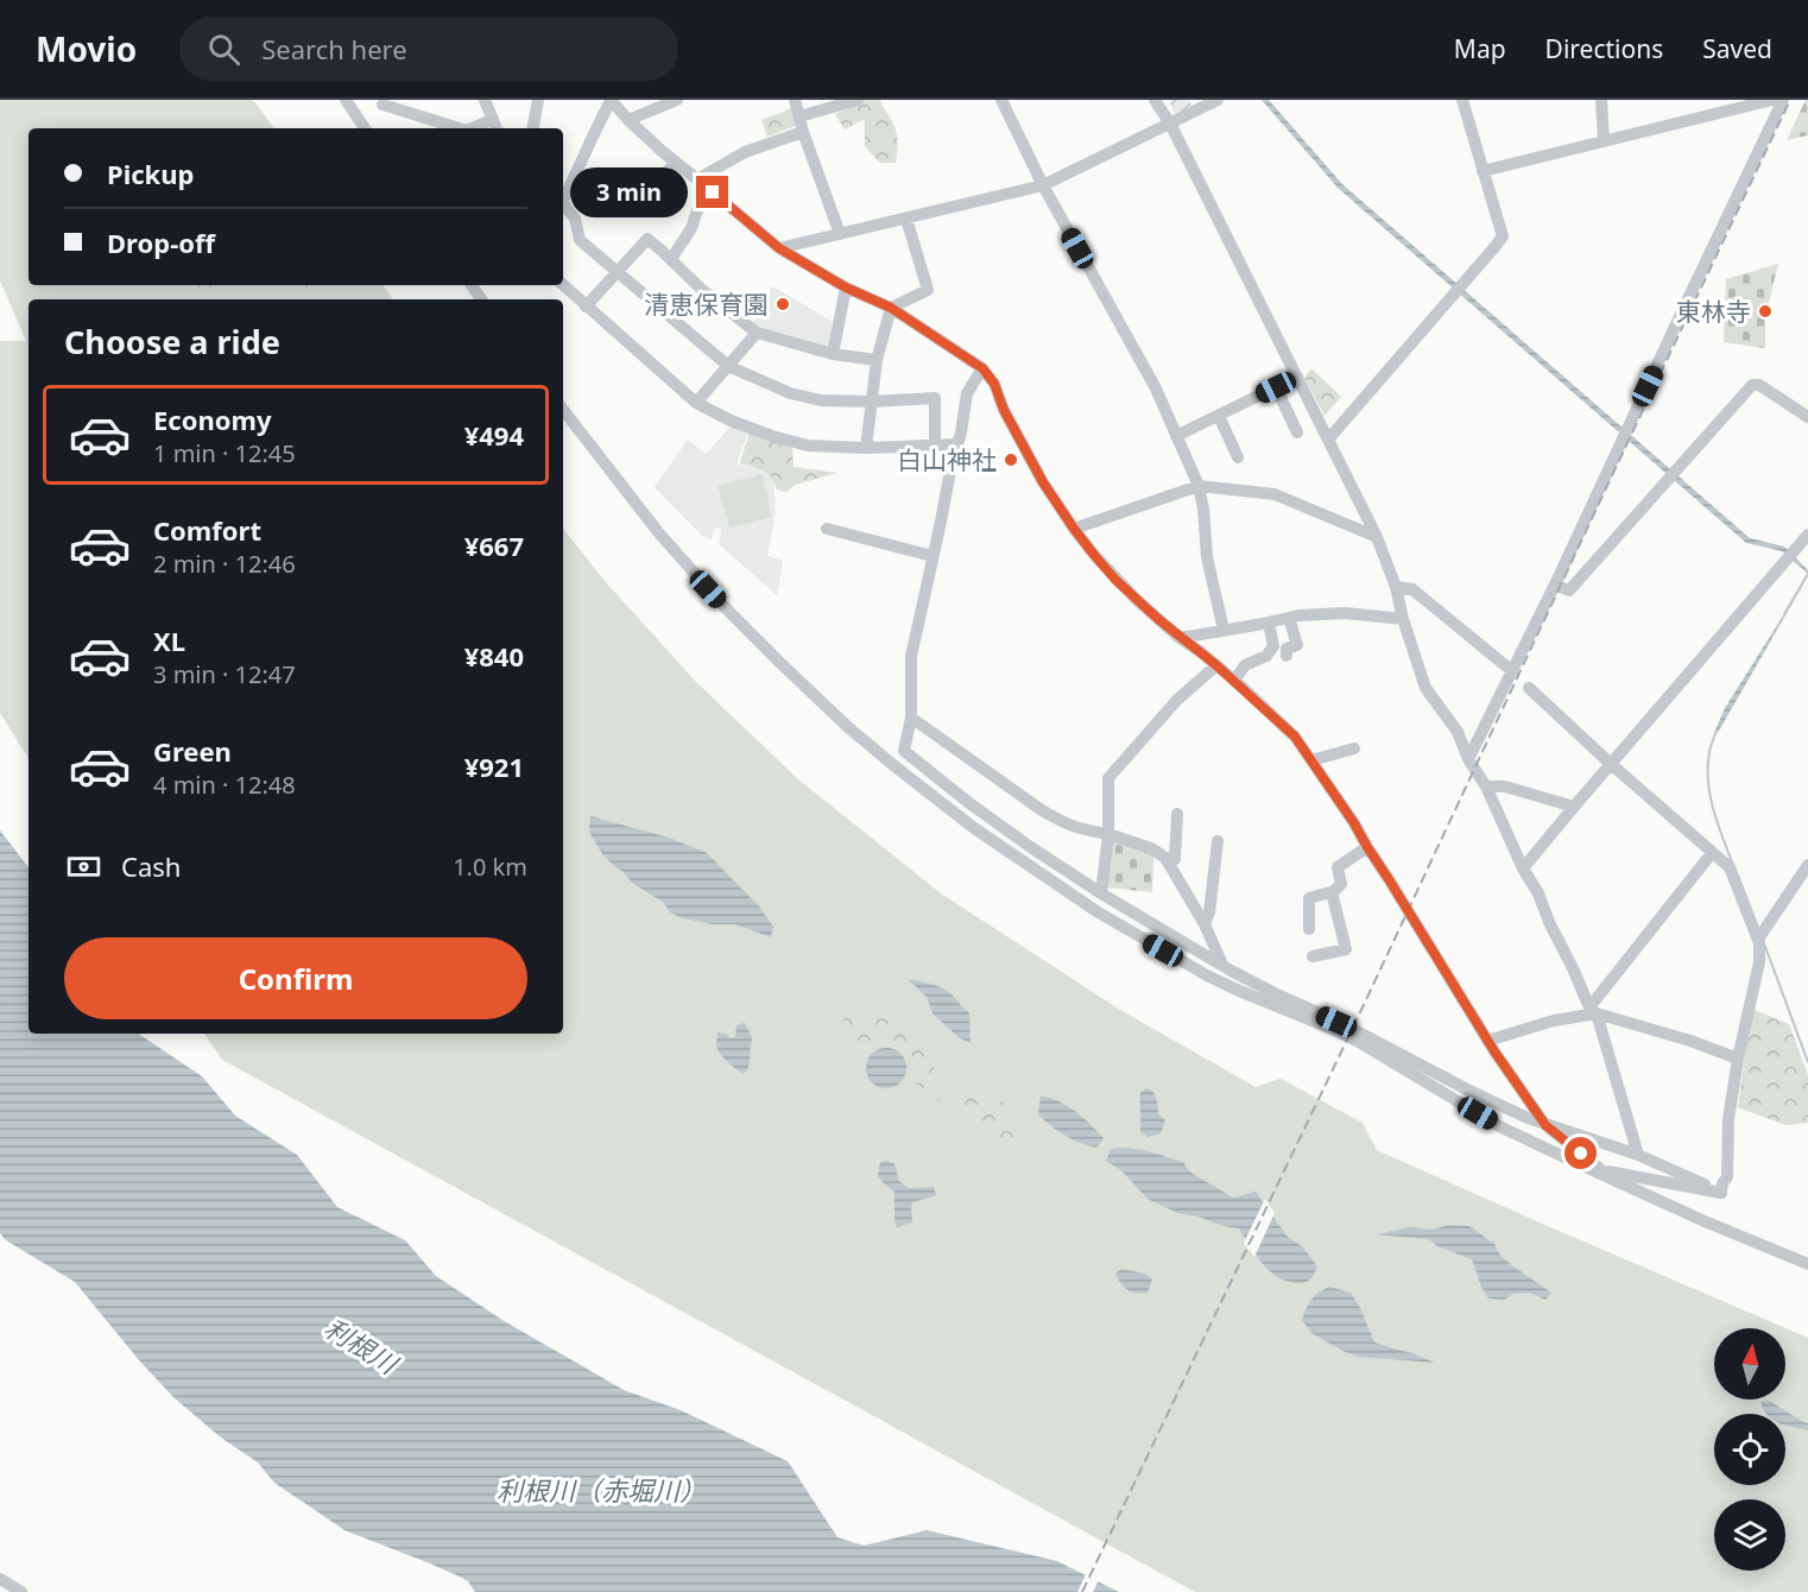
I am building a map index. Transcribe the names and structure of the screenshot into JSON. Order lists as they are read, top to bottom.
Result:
{
  "water": ["利根川", "利根川（赤堀川）"],
  "places": ["清恵保育園", "東林寺", "白山神社"],
  "north": "top",
  "page": {
    "header": "Movio",
    "search": "Search here",
    "nav": ["Map", "Directions", "Saved"],
    "banner": ["Pickup", "Drop-off"],
    "bubble": "3 min",
    "heading": "Choose a ride",
    "list": [
      {
        "name": "Economy",
        "note": "1 min · 12:45",
        "value": "¥494"
      },
      {
        "name": "Comfort",
        "note": "2 min · 12:46",
        "value": "¥667"
      },
      {
        "name": "XL",
        "note": "3 min · 12:47",
        "value": "¥840"
      },
      {
        "name": "Green",
        "note": "4 min · 12:48",
        "value": "¥921"
      }
    ],
    "pay": ["Cash", "1.0 km"],
    "buttons": "Confirm"
  }
}
